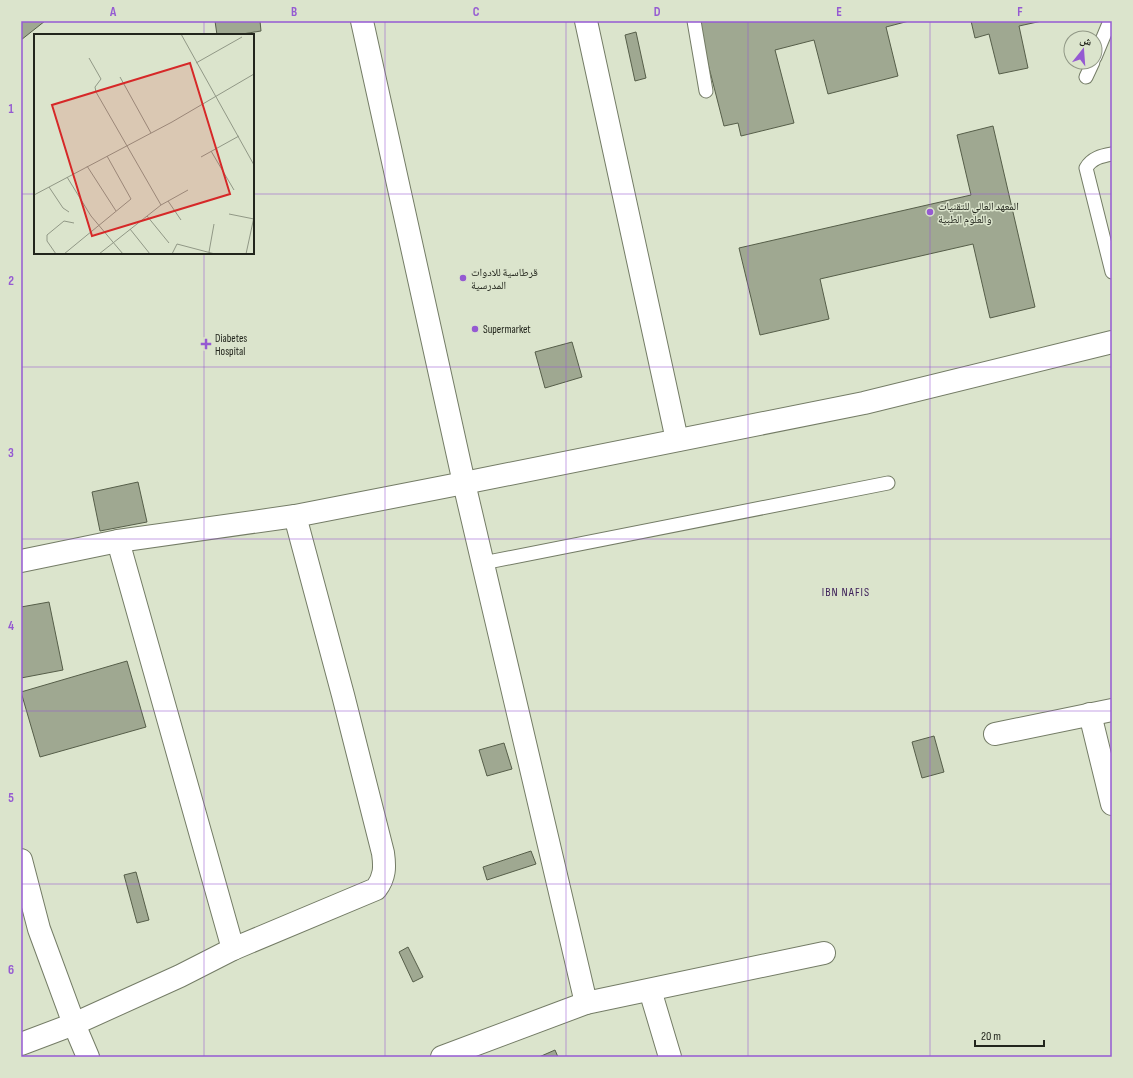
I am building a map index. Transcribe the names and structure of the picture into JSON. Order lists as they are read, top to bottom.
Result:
{
  "districts": ["IBN NAFIS"],
  "places": {
    "other": ["المعهد العالي للتقنيات والعلوم الطبية", "قرطاسية للادوات المدرسية", "Supermarket"],
    "health": ["Diabetes Hospital"]
  },
  "scale_bar": "20 m",
  "north": "top",
  "grid": {
    "columns": [
      "A",
      "B",
      "C",
      "D",
      "E",
      "F"
    ],
    "rows": [
      "1",
      "2",
      "3",
      "4",
      "5",
      "6"
    ]
  }
}
